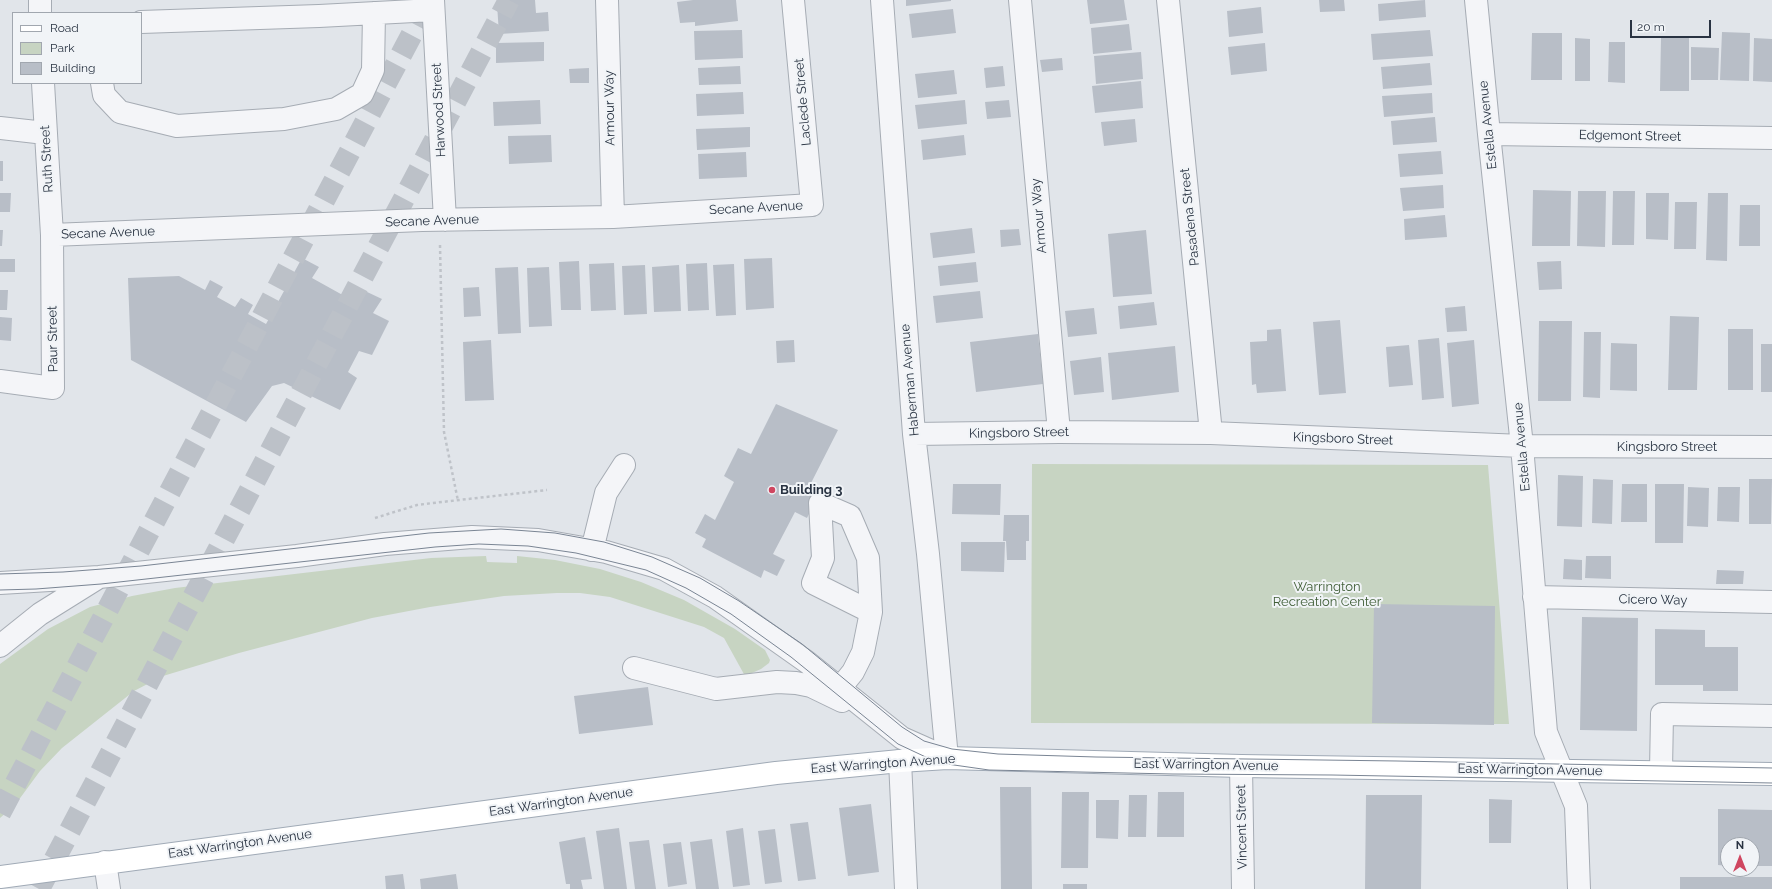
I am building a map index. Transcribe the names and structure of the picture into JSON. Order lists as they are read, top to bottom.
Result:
{
  "streets": {
    "main road": ["East Warrington Avenue"],
    "street": [
      "Laclede Street",
      "Armour Way",
      "Harwood Street",
      "Estella Avenue",
      "Edgemont Street",
      "Ruth Street",
      "Secane Avenue",
      "Pasadena Street",
      "Paur Street",
      "Haberman Avenue",
      "Kingsboro Street",
      "Cicero Way",
      "Vincent Street"
    ]
  },
  "crossings": [
    ["Laclede Street", "Secane Avenue"],
    ["Armour Way", "Secane Avenue"],
    ["Armour Way", "Kingsboro Street"],
    ["Harwood Street", "Secane Avenue"],
    ["Estella Avenue", "Edgemont Street"],
    ["Estella Avenue", "Kingsboro Street"],
    ["Estella Avenue", "Cicero Way"],
    ["Estella Avenue", "East Warrington Avenue"],
    ["Ruth Street", "Secane Avenue"],
    ["Ruth Street", "Paur Street"],
    ["Secane Avenue", "Paur Street"],
    ["Pasadena Street", "Kingsboro Street"],
    ["Haberman Avenue", "Kingsboro Street"],
    ["Haberman Avenue", "East Warrington Avenue"],
    ["East Warrington Avenue", "Vincent Street"]
  ],
  "parks": ["Warrington Recreation Center"],
  "places": ["Building 3"],
  "legend": ["Road", "Park", "Building"],
  "scale_bar": "20 m",
  "north": "top"
}
